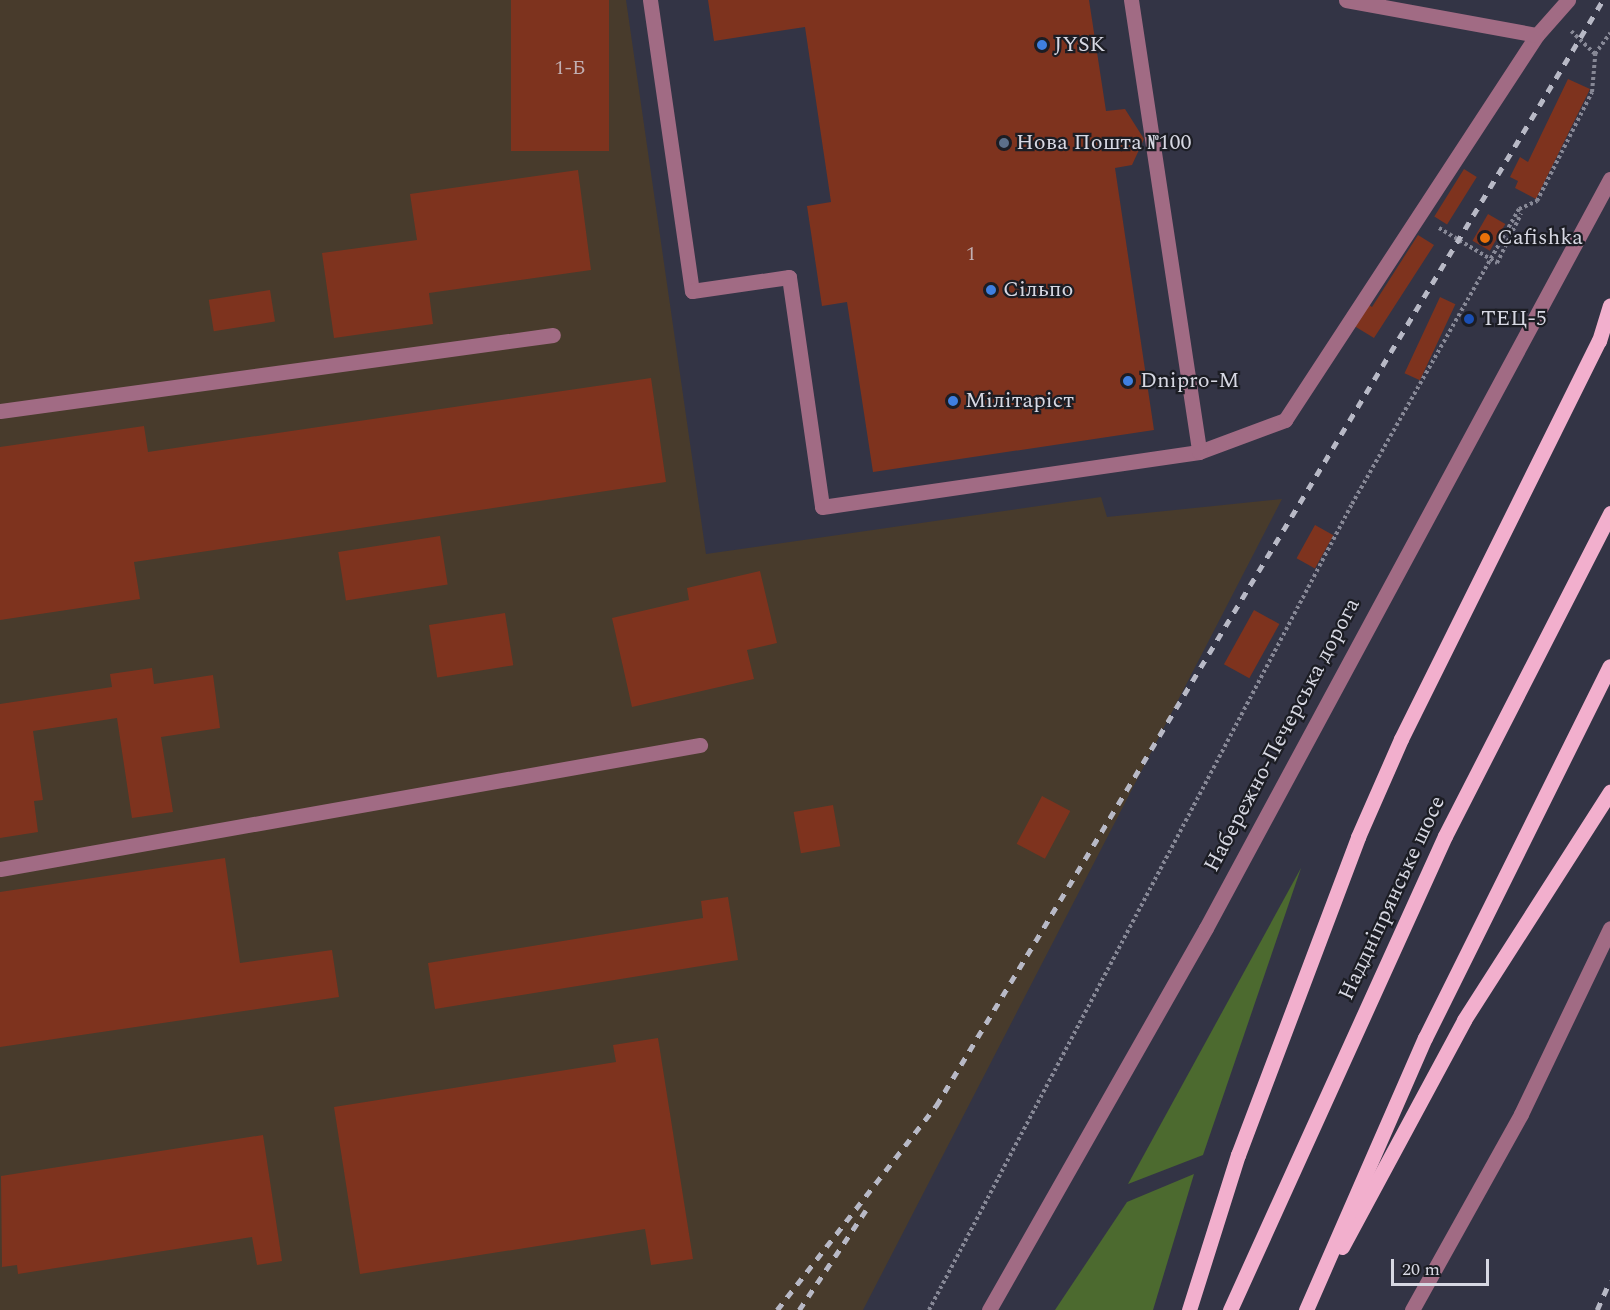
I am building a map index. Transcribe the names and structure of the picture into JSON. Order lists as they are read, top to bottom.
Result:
{
  "streets": {
    "main road": ["Наддніпрянське шосе"],
    "street": ["Набережно-Печерська дорога"]
  },
  "places": [
    "JYSK",
    "Нова Пошта №100",
    "Cafishka",
    "Сільпо",
    "ТЕЦ-5",
    "Dnipro-M",
    "Мілітаріст"
  ],
  "house_numbers": ["1-Б", "1"],
  "scale_bar": "20 m"
}
